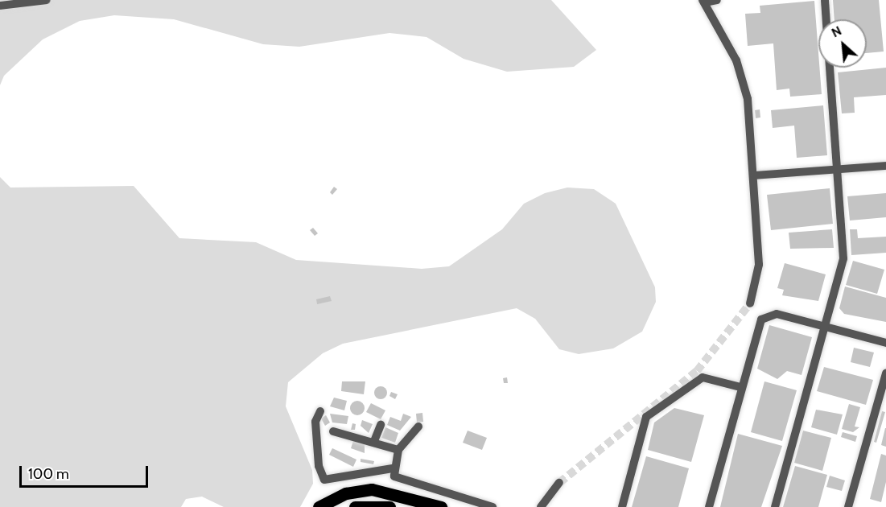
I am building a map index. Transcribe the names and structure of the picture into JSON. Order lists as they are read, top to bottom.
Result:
{
  "scale_bar": "100 m",
  "north": "top left"
}
